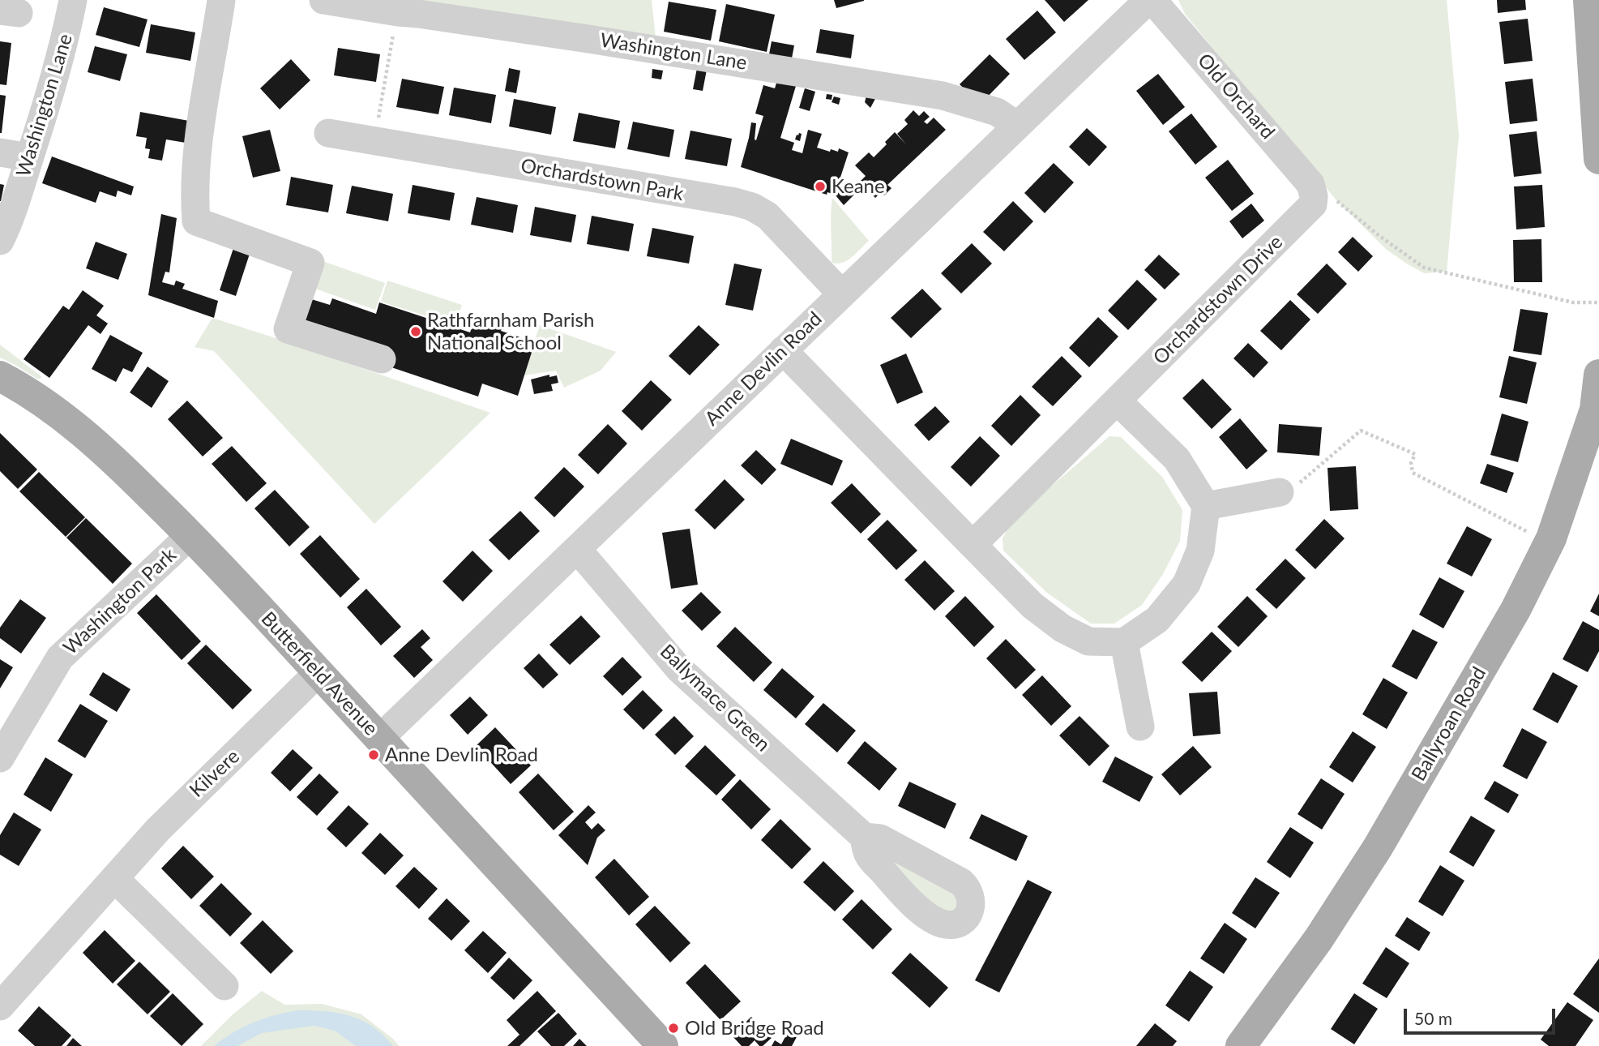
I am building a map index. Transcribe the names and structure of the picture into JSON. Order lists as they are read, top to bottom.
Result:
{
  "streets": {
    "main road": ["Butterfield Avenue", "Ballyroan Road"],
    "street": [
      "Washington Lane",
      "Old Orchard",
      "Orchardstown Park",
      "Orchardstown Drive",
      "Anne Devlin Road",
      "Washington Park",
      "Ballymace Green",
      "Kilvere"
    ]
  },
  "crossings": [
    ["Washington Lane", "Anne Devlin Road"],
    ["Old Orchard", "Orchardstown Drive"],
    ["Orchardstown Park", "Anne Devlin Road"],
    ["Anne Devlin Road", "Butterfield Avenue"],
    ["Anne Devlin Road", "Ballymace Green"],
    ["Washington Park", "Butterfield Avenue"],
    ["Butterfield Avenue", "Kilvere"]
  ],
  "places": [
    "Keane",
    "Rathfarnham Parish National School",
    "Anne Devlin Road",
    "Old Bridge Road"
  ],
  "scale_bar": "50 m"
}
